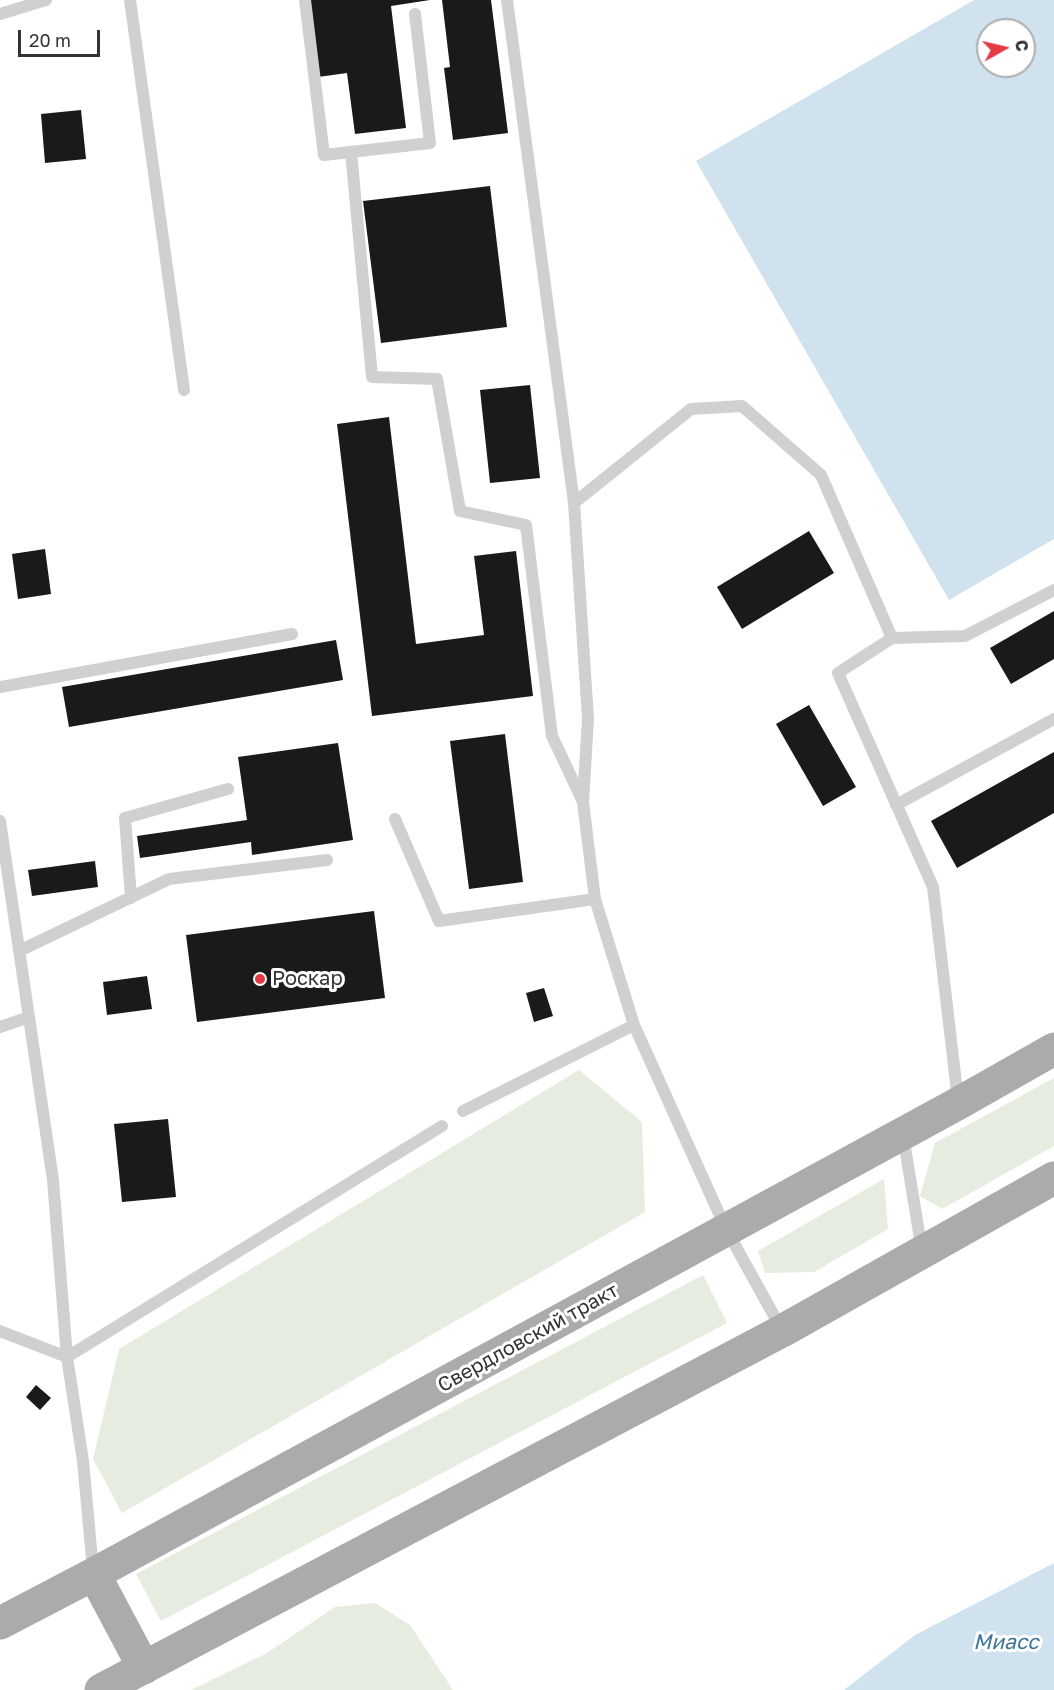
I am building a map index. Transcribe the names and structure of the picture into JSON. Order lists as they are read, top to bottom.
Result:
{
  "streets": {
    "main road": ["Свердловский тракт"]
  },
  "water": ["Миасс"],
  "places": ["Роскар"],
  "scale_bar": "20 m",
  "north": "right"
}
